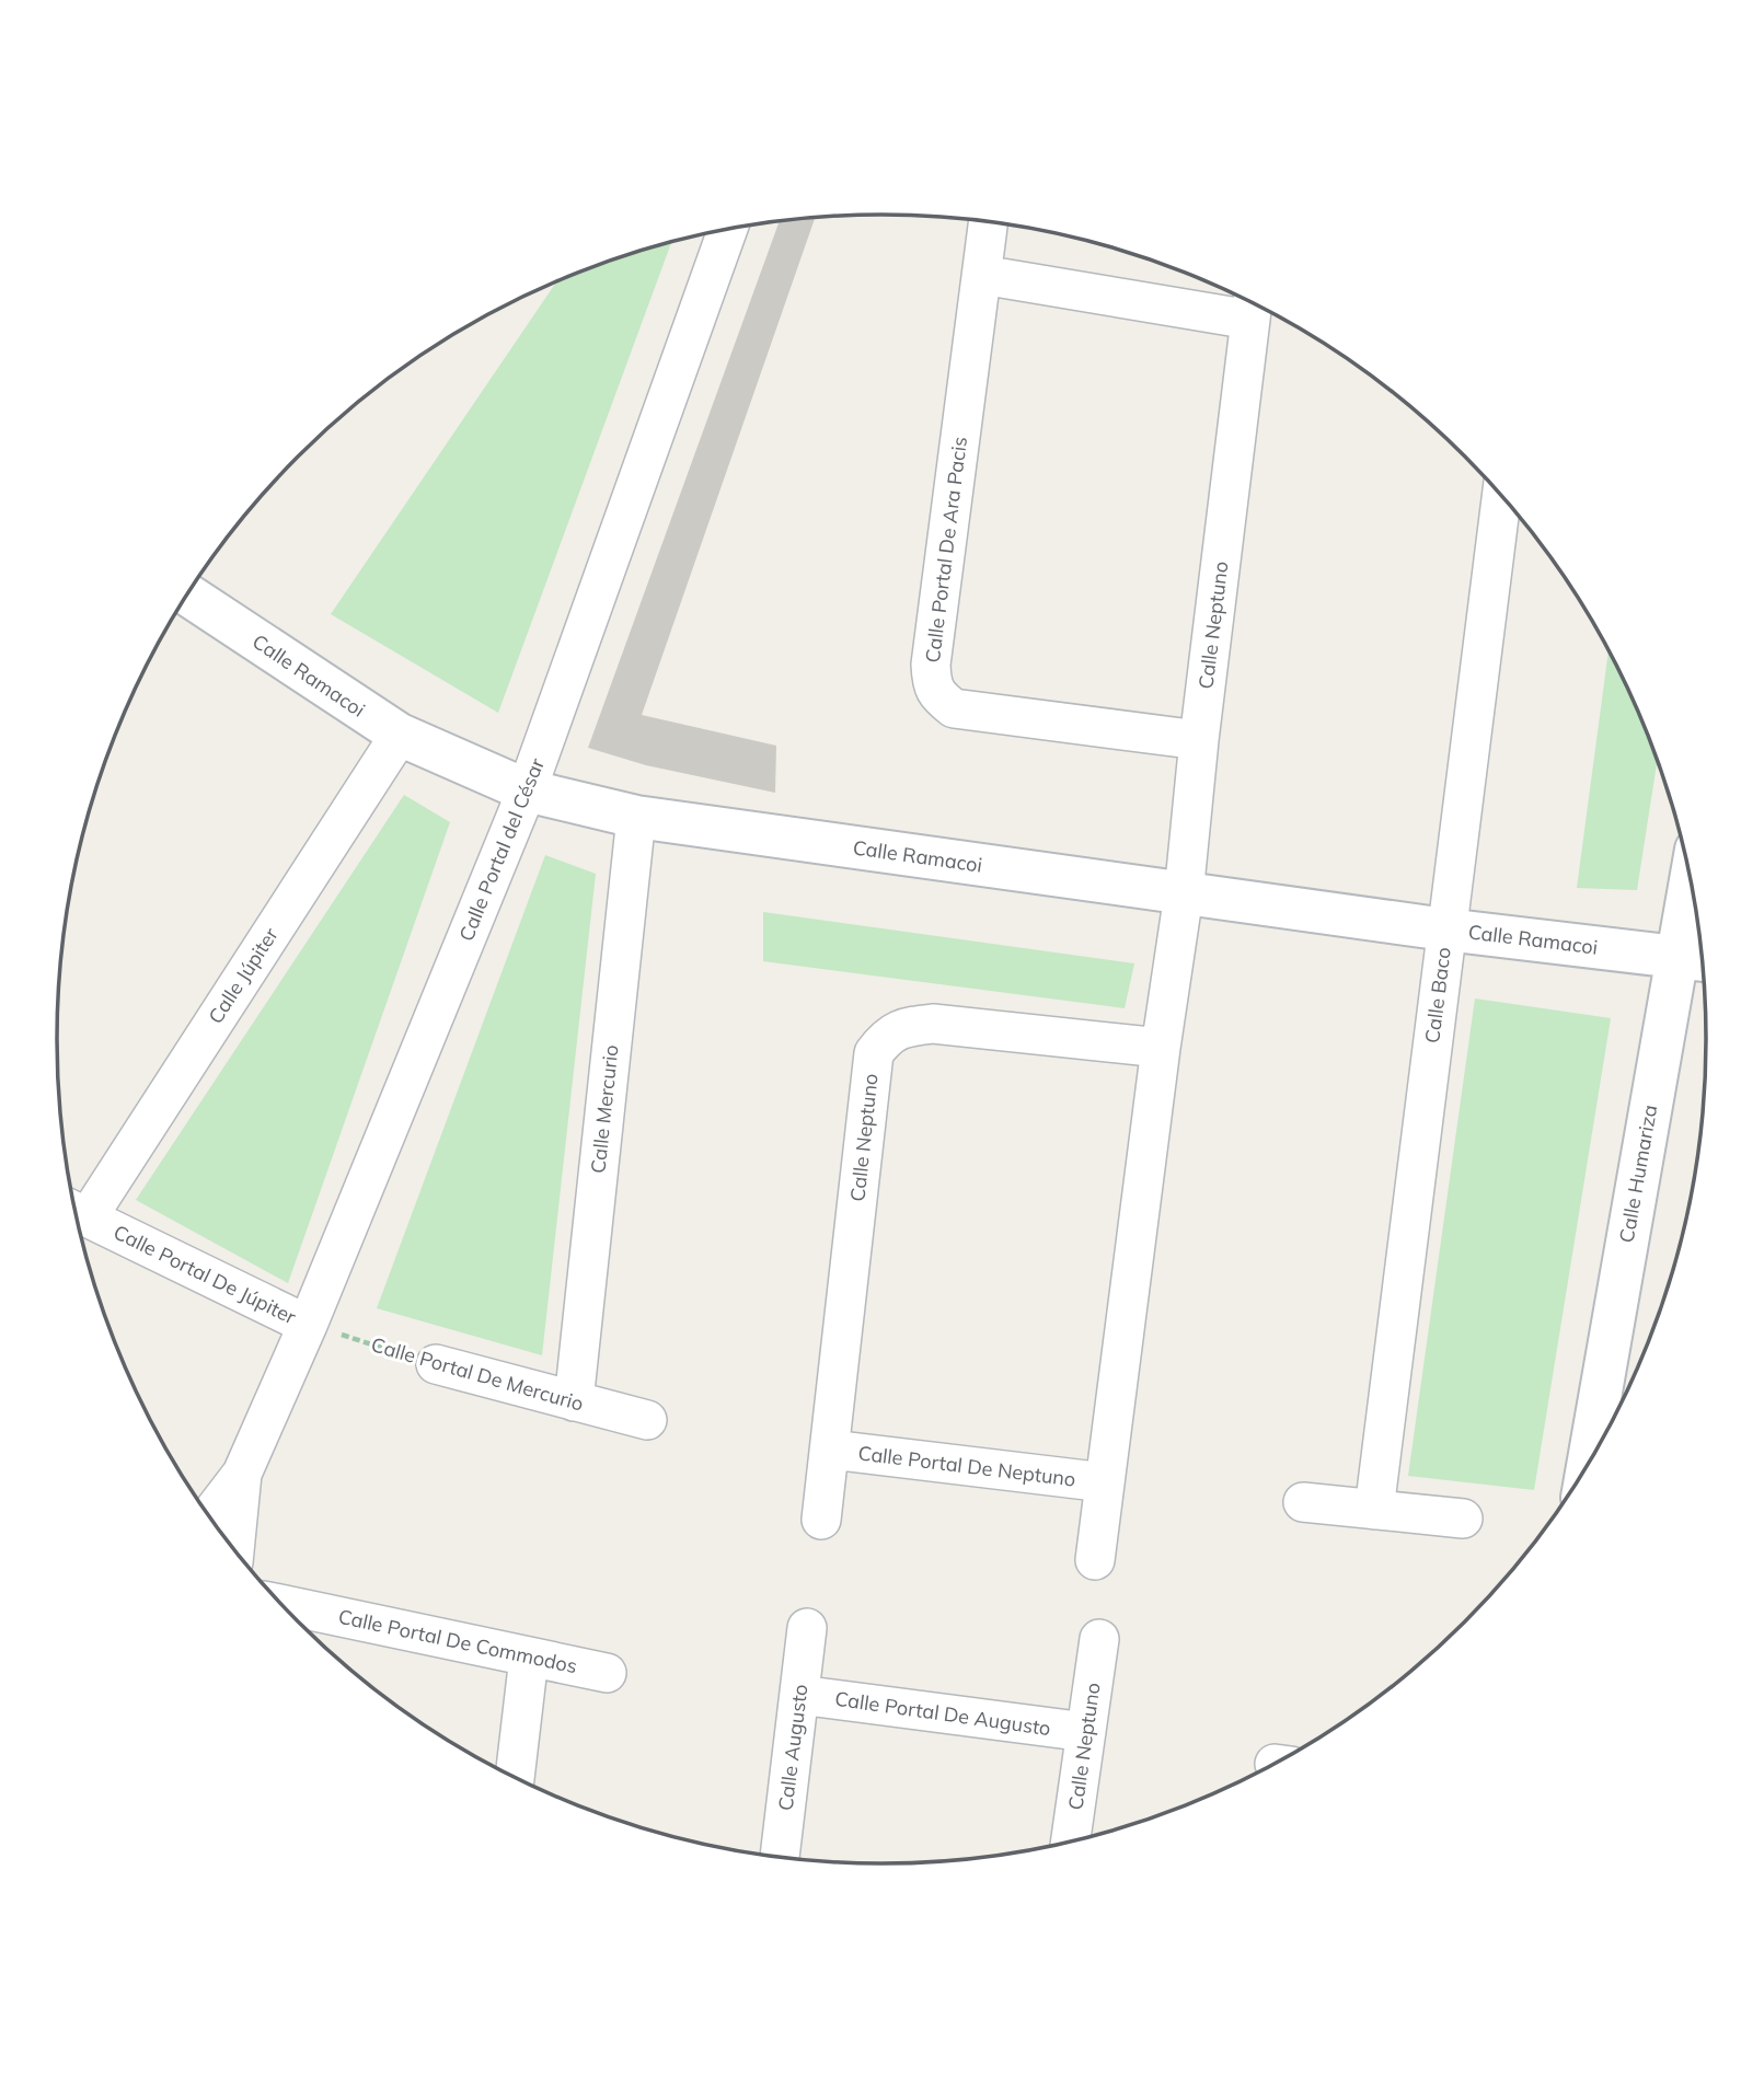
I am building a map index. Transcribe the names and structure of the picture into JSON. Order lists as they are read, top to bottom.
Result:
{
  "streets": {
    "street": [
      "Calle Portal De Ara Pacis",
      "Calle Neptuno",
      "Calle Ramacoi",
      "Calle Portal del César",
      "Calle Júpiter",
      "Calle Baco",
      "Calle Mercurio",
      "Calle Humariza",
      "Calle Portal De Júpiter",
      "Calle Portal De Mercurio",
      "Calle Portal De Neptuno",
      "Calle Portal De Commodos",
      "Calle Portal De Augusto",
      "Calle Augusto"
    ]
  },
  "crossings": [
    ["Calle Portal De Ara Pacis", "Calle Neptuno"],
    ["Calle Neptuno", "Calle Ramacoi"],
    ["Calle Neptuno", "Calle Portal De Neptuno"],
    ["Calle Neptuno", "Calle Portal De Augusto"],
    ["Calle Ramacoi", "Calle Portal del César"],
    ["Calle Ramacoi", "Calle Júpiter"],
    ["Calle Ramacoi", "Calle Baco"],
    ["Calle Ramacoi", "Calle Mercurio"],
    ["Calle Ramacoi", "Calle Humariza"],
    ["Calle Portal del César", "Calle Portal De Júpiter"],
    ["Calle Portal del César", "Calle Portal De Mercurio"],
    ["Calle Mercurio", "Calle Portal De Mercurio"],
    ["Calle Portal De Júpiter", "Calle Portal De Mercurio"],
    ["Calle Portal De Augusto", "Calle Augusto"]
  ]
}
